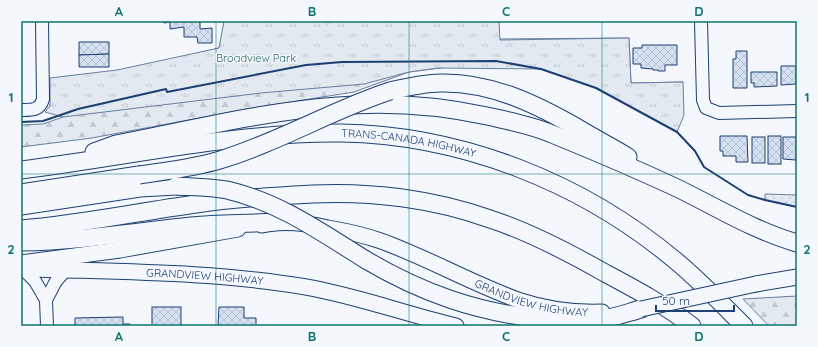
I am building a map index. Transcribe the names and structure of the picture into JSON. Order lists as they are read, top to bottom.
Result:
{
  "streets": {
    "highway": ["TRANS-CANADA HIGHWAY"],
    "main road": ["GRANDVIEW HIGHWAY"]
  },
  "parks": ["Broadview Park"],
  "scale_bar": "50 m",
  "grid": {
    "columns": [
      "A",
      "B",
      "C",
      "D"
    ],
    "rows": ["1", "2"]
  }
}
